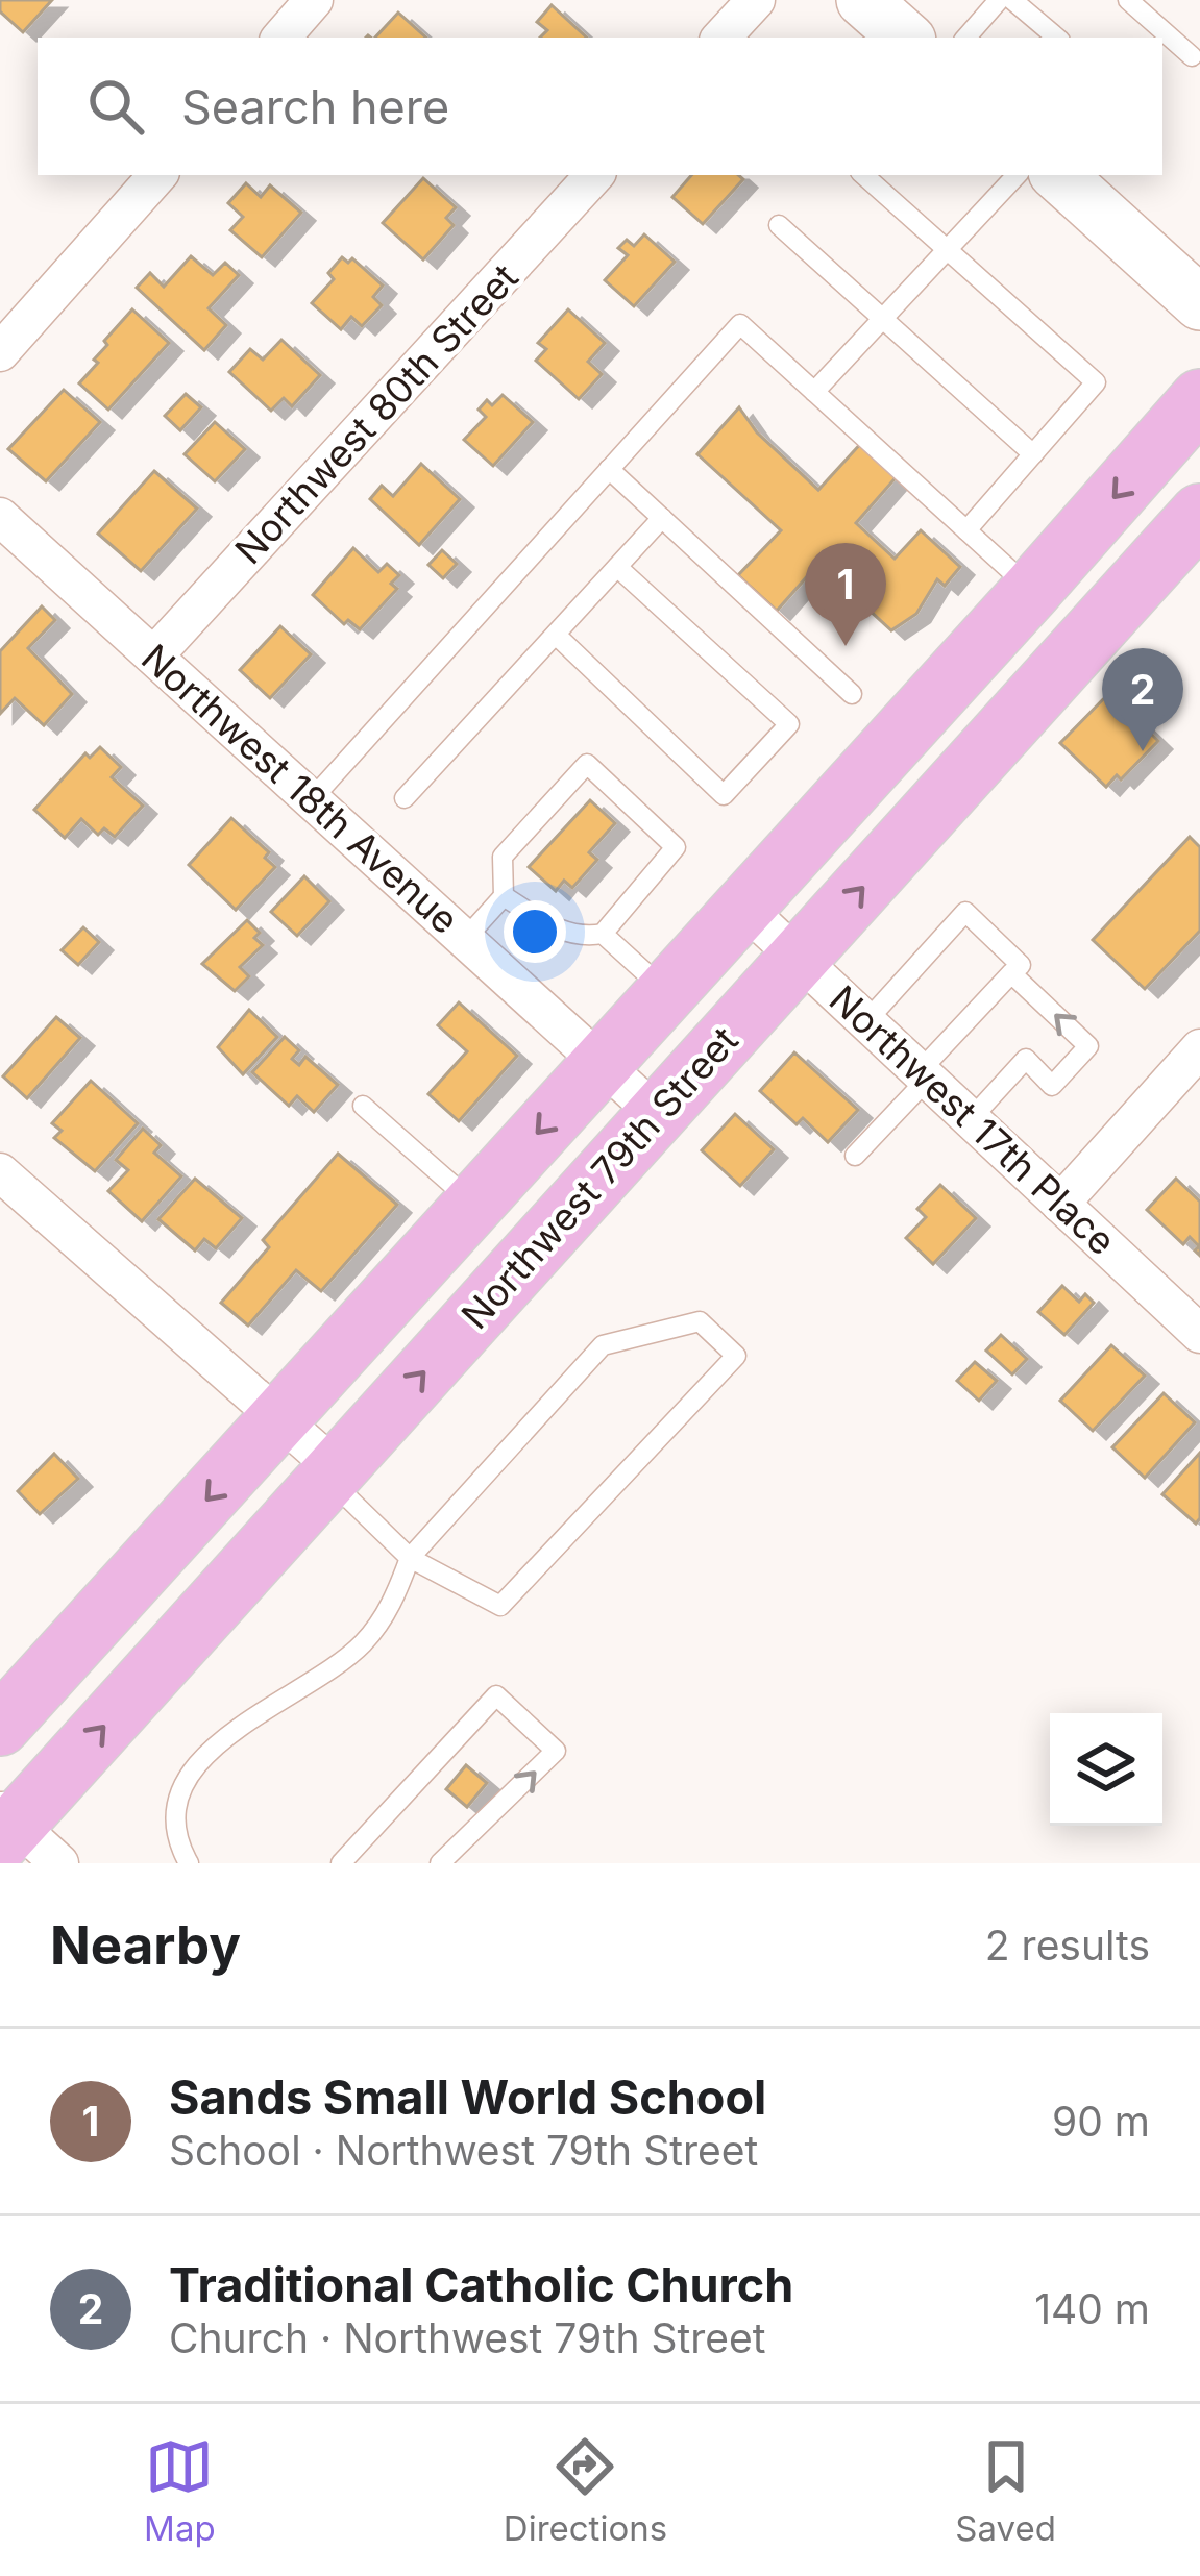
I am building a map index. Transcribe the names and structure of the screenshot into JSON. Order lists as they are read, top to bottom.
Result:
{
  "streets": {
    "main road": ["Northwest 79th Street"],
    "street": ["Northwest 80th Street", "Northwest 18th Avenue", "Northwest 17th Place"]
  },
  "crossings": [
    ["Northwest 80th Street", "Northwest 18th Avenue"],
    ["Northwest 18th Avenue", "Northwest 79th Street"],
    ["Northwest 17th Place", "Northwest 79th Street"]
  ],
  "page": {
    "search": "Search here",
    "pins": ["1", "2"],
    "heading": ["Nearby", "2 results"],
    "list": [
      {
        "mark": "1",
        "name": "Sands Small World School",
        "note": "School · Northwest 79th Street",
        "value": "90 m"
      },
      {
        "mark": "2",
        "name": "Traditional Catholic Church",
        "note": "Church · Northwest 79th Street",
        "value": "140 m"
      }
    ],
    "nav": ["Map", "Directions", "Saved"]
  }
}
